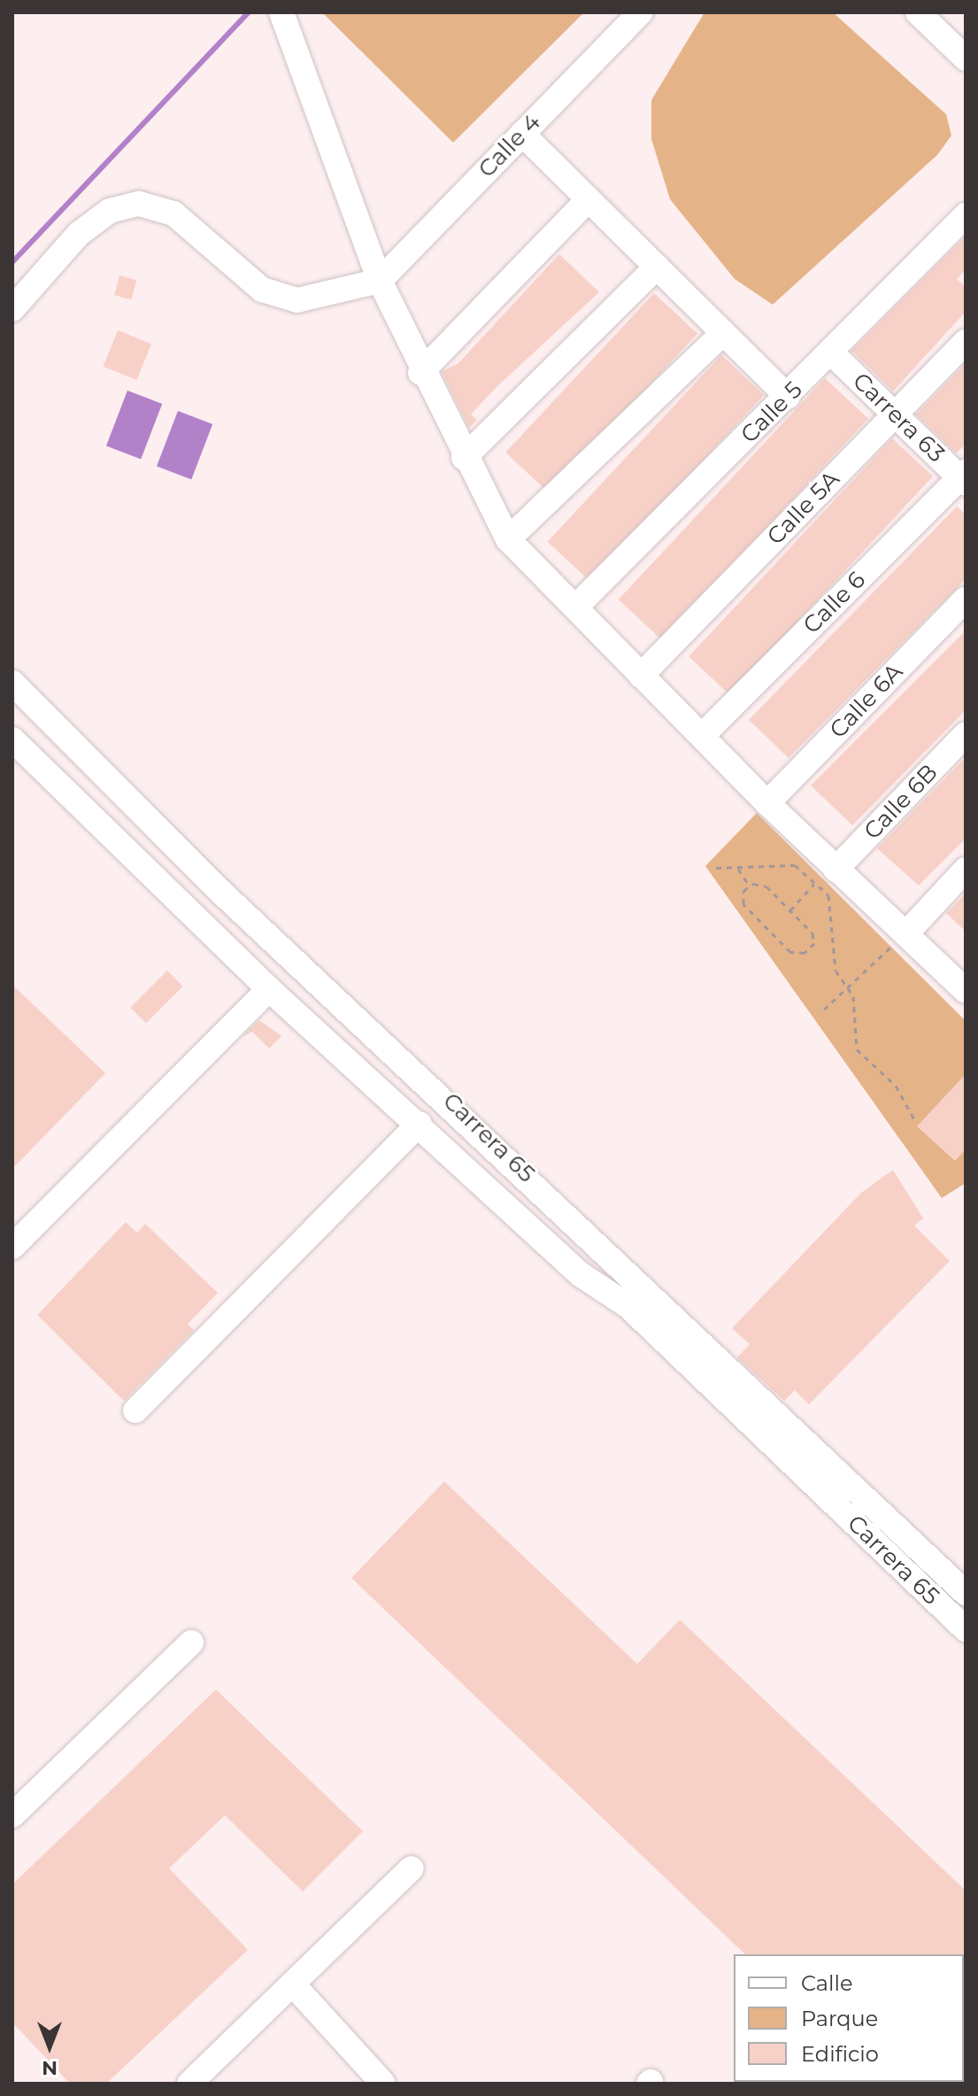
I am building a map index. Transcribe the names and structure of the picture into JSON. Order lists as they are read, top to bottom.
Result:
{
  "streets": {
    "street": [
      "Calle 4",
      "Calle 5",
      "Carrera 63",
      "Calle 5A",
      "Calle 6",
      "Calle 6A",
      "Calle 6B",
      "Carrera 65"
    ]
  },
  "crossings": [
    ["Calle 5", "Carrera 63"],
    ["Carrera 63", "Calle 5A"],
    ["Carrera 63", "Calle 6"]
  ],
  "legend": ["Calle", "Parque", "Edificio"],
  "north": "bottom"
}
